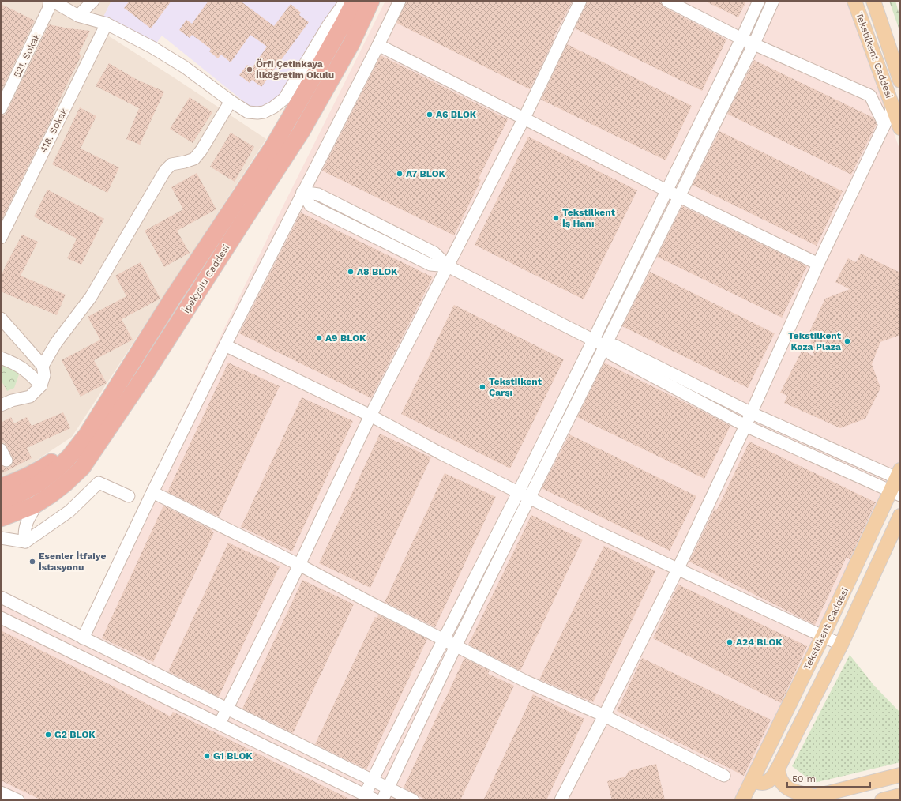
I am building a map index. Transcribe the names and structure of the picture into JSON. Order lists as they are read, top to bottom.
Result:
{
  "streets": {
    "highway": ["İpekyolu Caddesi"],
    "main road": ["Tekstilkent Caddesi"],
    "street": ["521. Sokak", "418. Sokak"]
  },
  "places": [
    "Örfi Çetinkaya İlköğretim Okulu",
    "A6 BLOK",
    "A7 BLOK",
    "Tekstilkent İş Hanı",
    "A8 BLOK",
    "A9 BLOK",
    "Tekstilkent Koza Plaza",
    "Tekstilkent Çarşı",
    "Esenler İtfaiye İstasyonu",
    "A24 BLOK",
    "G2 BLOK",
    "G1 BLOK"
  ],
  "scale_bar": "50 m"
}
